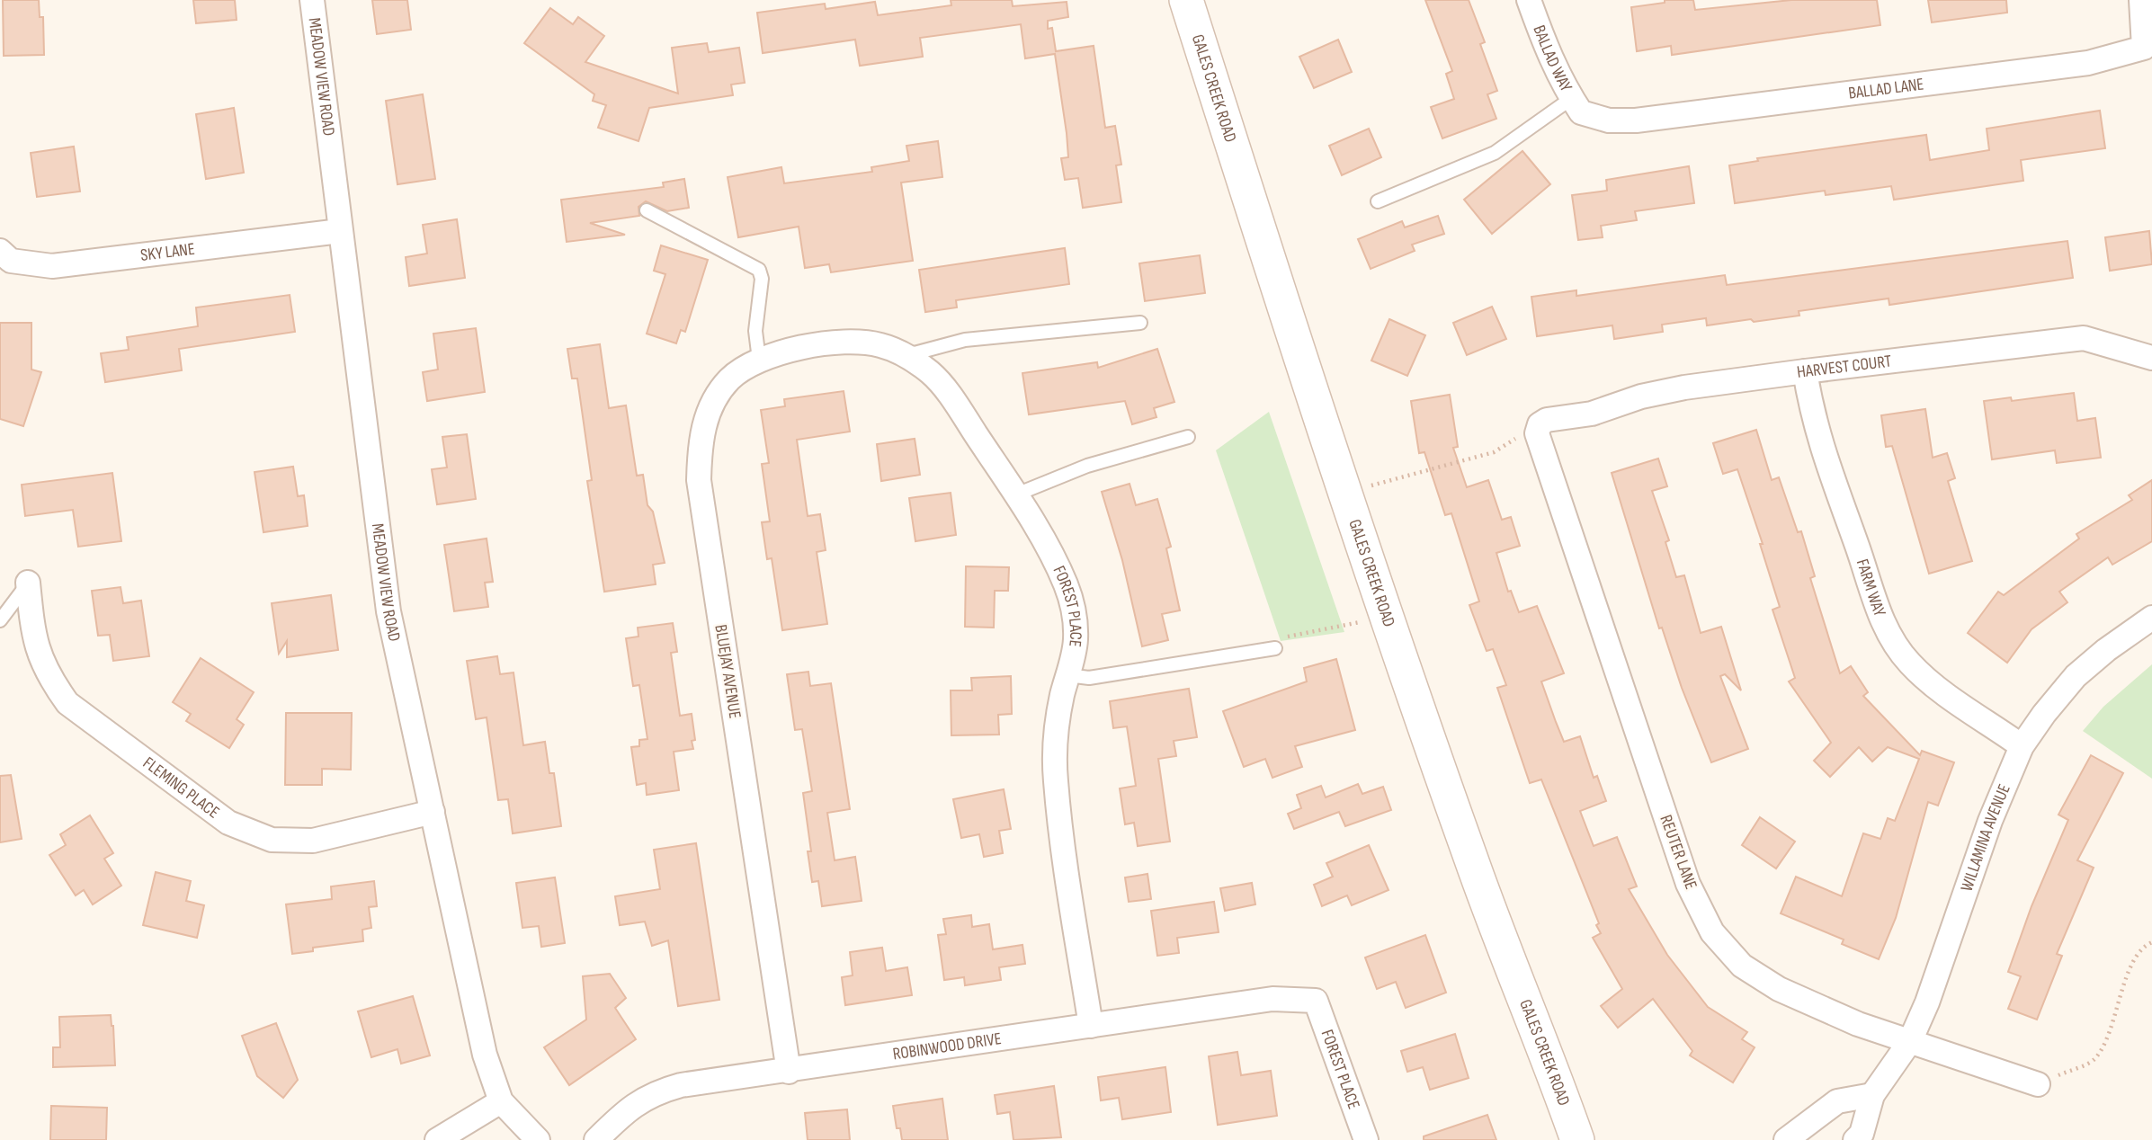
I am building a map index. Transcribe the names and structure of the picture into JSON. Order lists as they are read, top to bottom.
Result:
{
  "streets": {
    "main road": ["GALES CREEK ROAD"],
    "street": [
      "BALLAD WAY",
      "MEADOW VIEW ROAD",
      "BALLAD LANE",
      "SKY LANE",
      "HARVEST COURT",
      "FARM WAY",
      "FOREST PLACE",
      "BLUEJAY AVENUE",
      "FLEMING PLACE",
      "WILLAMINA AVENUE",
      "REUTER LANE",
      "ROBINWOOD DRIVE"
    ]
  },
  "crossings": [
    ["BALLAD WAY", "BALLAD LANE"],
    ["MEADOW VIEW ROAD", "SKY LANE"],
    ["MEADOW VIEW ROAD", "FLEMING PLACE"],
    ["HARVEST COURT", "FARM WAY"],
    ["HARVEST COURT", "REUTER LANE"],
    ["FARM WAY", "WILLAMINA AVENUE"],
    ["FOREST PLACE", "BLUEJAY AVENUE"],
    ["FOREST PLACE", "ROBINWOOD DRIVE"],
    ["BLUEJAY AVENUE", "ROBINWOOD DRIVE"],
    ["WILLAMINA AVENUE", "REUTER LANE"]
  ]
}
